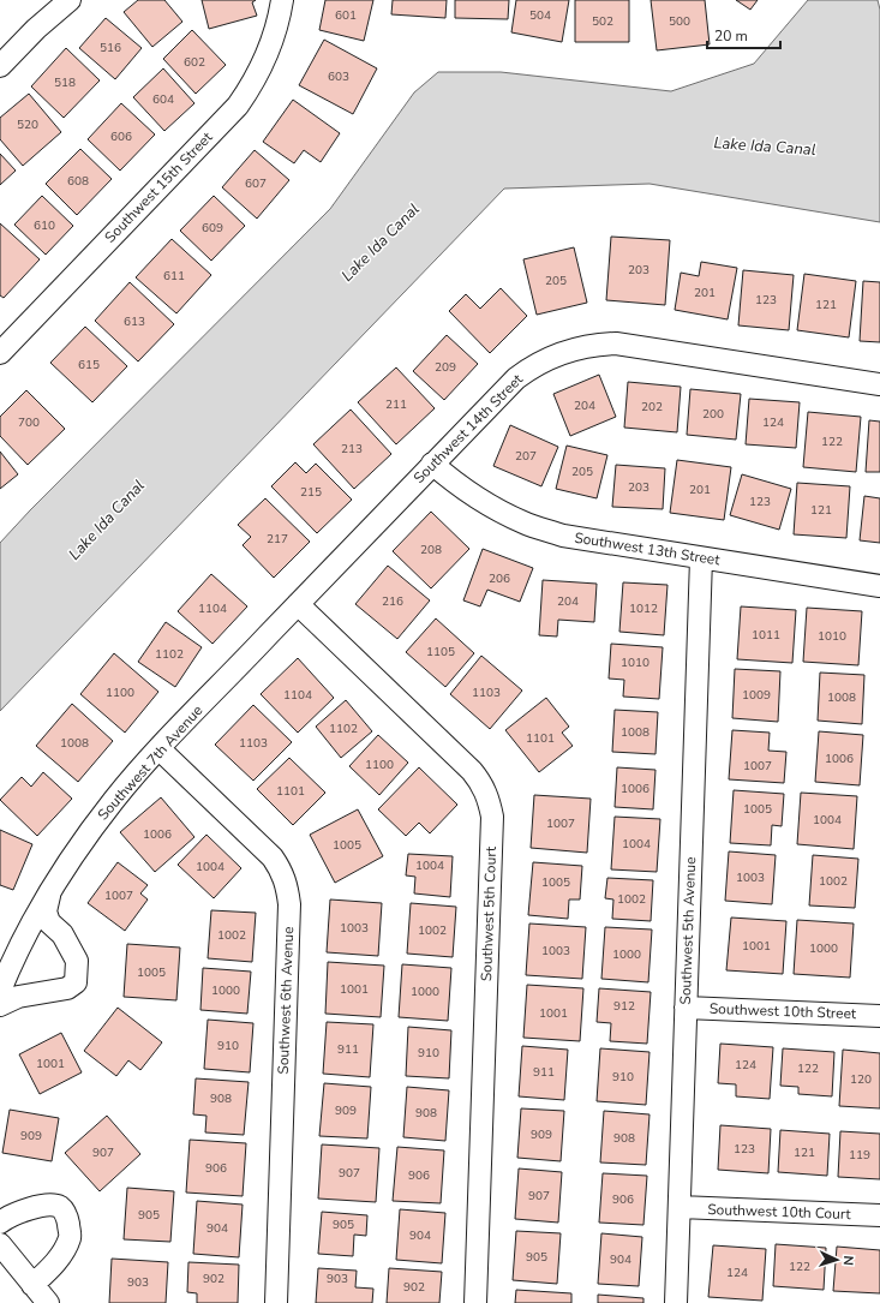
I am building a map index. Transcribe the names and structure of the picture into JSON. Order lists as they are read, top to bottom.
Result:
{
  "streets": {
    "street": [
      "Southwest 15th Street",
      "Southwest 14th Street",
      "Southwest 13th Street",
      "Southwest 7th Avenue",
      "Southwest 5th Court",
      "Southwest 5th Avenue",
      "Southwest 6th Avenue",
      "Southwest 10th Street",
      "Southwest 10th Court"
    ]
  },
  "crossings": [
    ["Southwest 14th Street", "Southwest 13th Street"],
    ["Southwest 14th Street", "Southwest 7th Avenue"],
    ["Southwest 14th Street", "Southwest 5th Court"],
    ["Southwest 13th Street", "Southwest 5th Avenue"],
    ["Southwest 7th Avenue", "Southwest 5th Court"],
    ["Southwest 7th Avenue", "Southwest 6th Avenue"],
    ["Southwest 5th Avenue", "Southwest 10th Street"],
    ["Southwest 5th Avenue", "Southwest 10th Court"]
  ],
  "water": ["Lake Ida Canal"],
  "house_numbers": [
    "601",
    "504",
    "502",
    "500",
    "516",
    "602",
    "603",
    "518",
    "604",
    "520",
    "606",
    "608",
    "607",
    "610",
    "609",
    "203",
    "611",
    "205",
    "201",
    "123",
    "121",
    "613",
    "615",
    "209",
    "211",
    "204",
    "202",
    "200",
    "700",
    "124",
    "122",
    "213",
    "207",
    "205",
    "203",
    "201",
    "215",
    "123",
    "121",
    "217",
    "208",
    "206",
    "216",
    "204",
    "1104",
    "1012",
    "1011",
    "1010",
    "1105",
    "1102",
    "1010",
    "1100",
    "1103",
    "1104",
    "1009",
    "1008",
    "1102",
    "1008",
    "1101",
    "1008",
    "1103",
    "1006",
    "1100",
    "1007",
    "1006",
    "1101",
    "1005",
    "1004",
    "1007",
    "1006",
    "1004",
    "1005",
    "1004",
    "1004",
    "1003",
    "1002",
    "1005",
    "1007",
    "1002",
    "1003",
    "1002",
    "1002",
    "1001",
    "1000",
    "1003",
    "1000",
    "1005",
    "1001",
    "1000",
    "1000",
    "912",
    "1001",
    "910",
    "911",
    "910",
    "1001",
    "124",
    "122",
    "911",
    "910",
    "120",
    "908",
    "909",
    "908",
    "909",
    "909",
    "908",
    "123",
    "907",
    "121",
    "119",
    "906",
    "907",
    "906",
    "907",
    "906",
    "905",
    "905",
    "904",
    "904",
    "905",
    "904",
    "122",
    "124",
    "902",
    "903",
    "903",
    "902"
  ],
  "scale_bar": "20 m",
  "north": "right"
}
